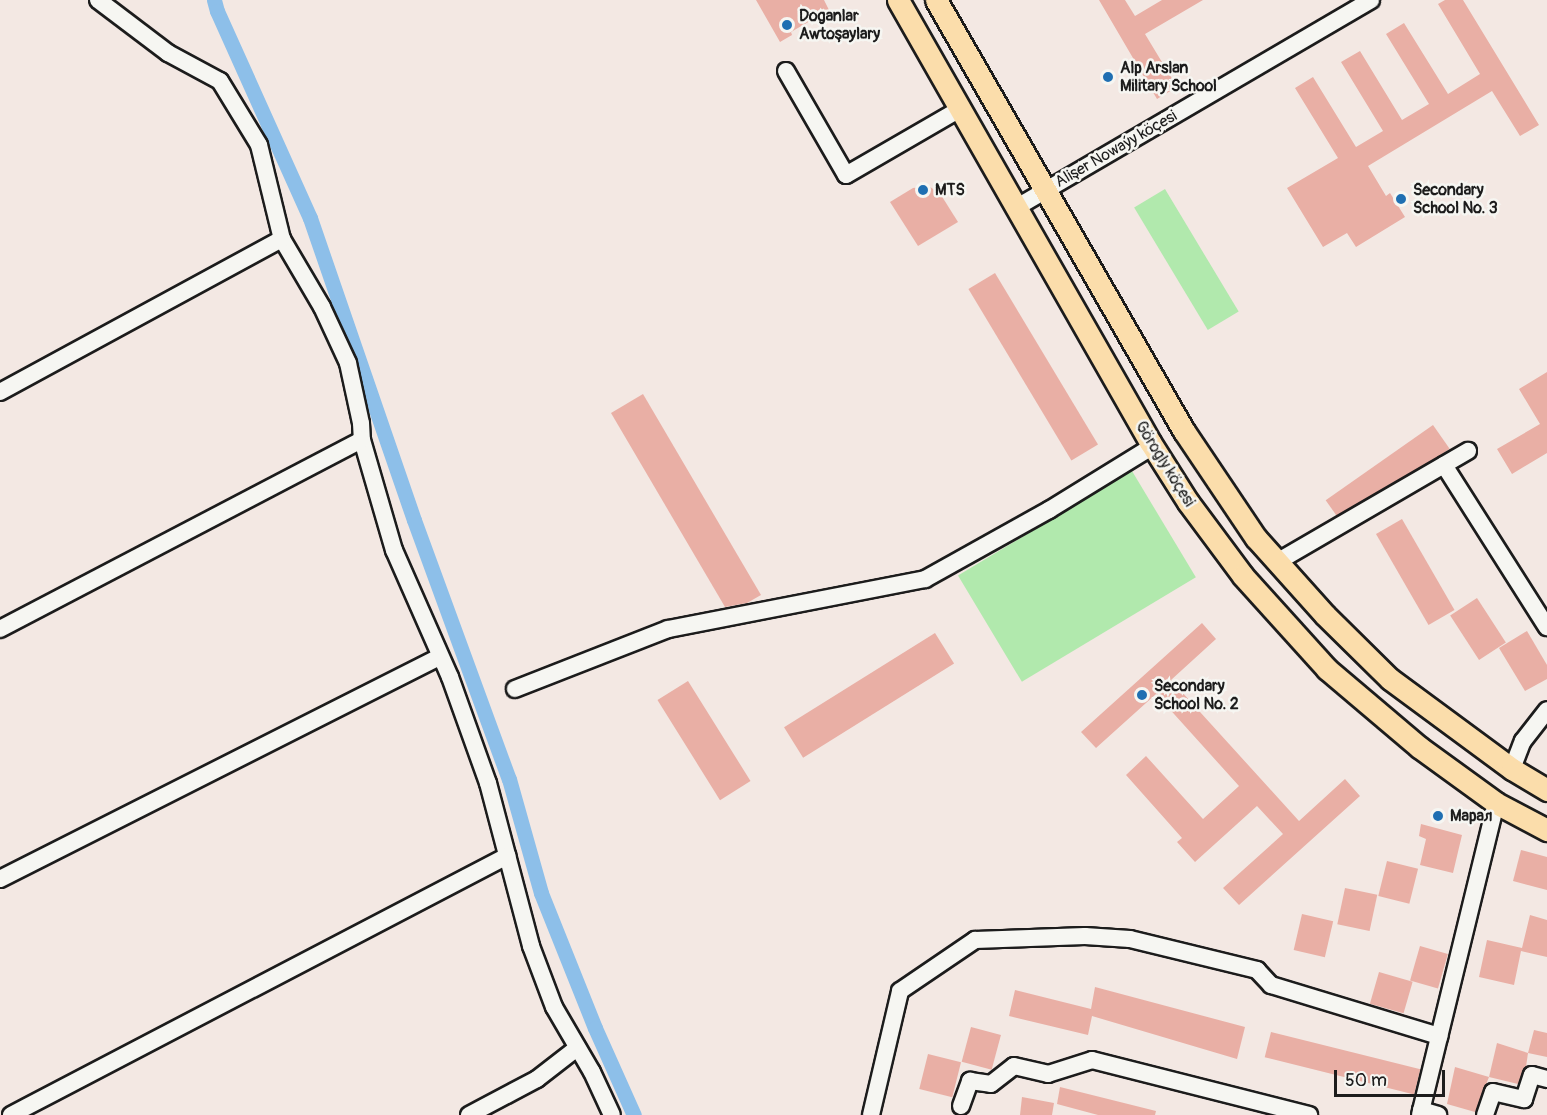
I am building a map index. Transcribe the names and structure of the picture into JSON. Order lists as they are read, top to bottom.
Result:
{
  "streets": {
    "main road": ["Görogly köçesi"],
    "street": ["Alişer Nowaýy köçesi"]
  },
  "crossings": [
    ["Alişer Nowaýy köçesi", "Görogly köçesi"]
  ],
  "places": [
    "Doganlar Awtoşaylary",
    "Alp Arslan Military School",
    "MTS",
    "Secondary School No. 3",
    "Secondary School No. 2",
    "Марал"
  ],
  "scale_bar": "50 m"
}
